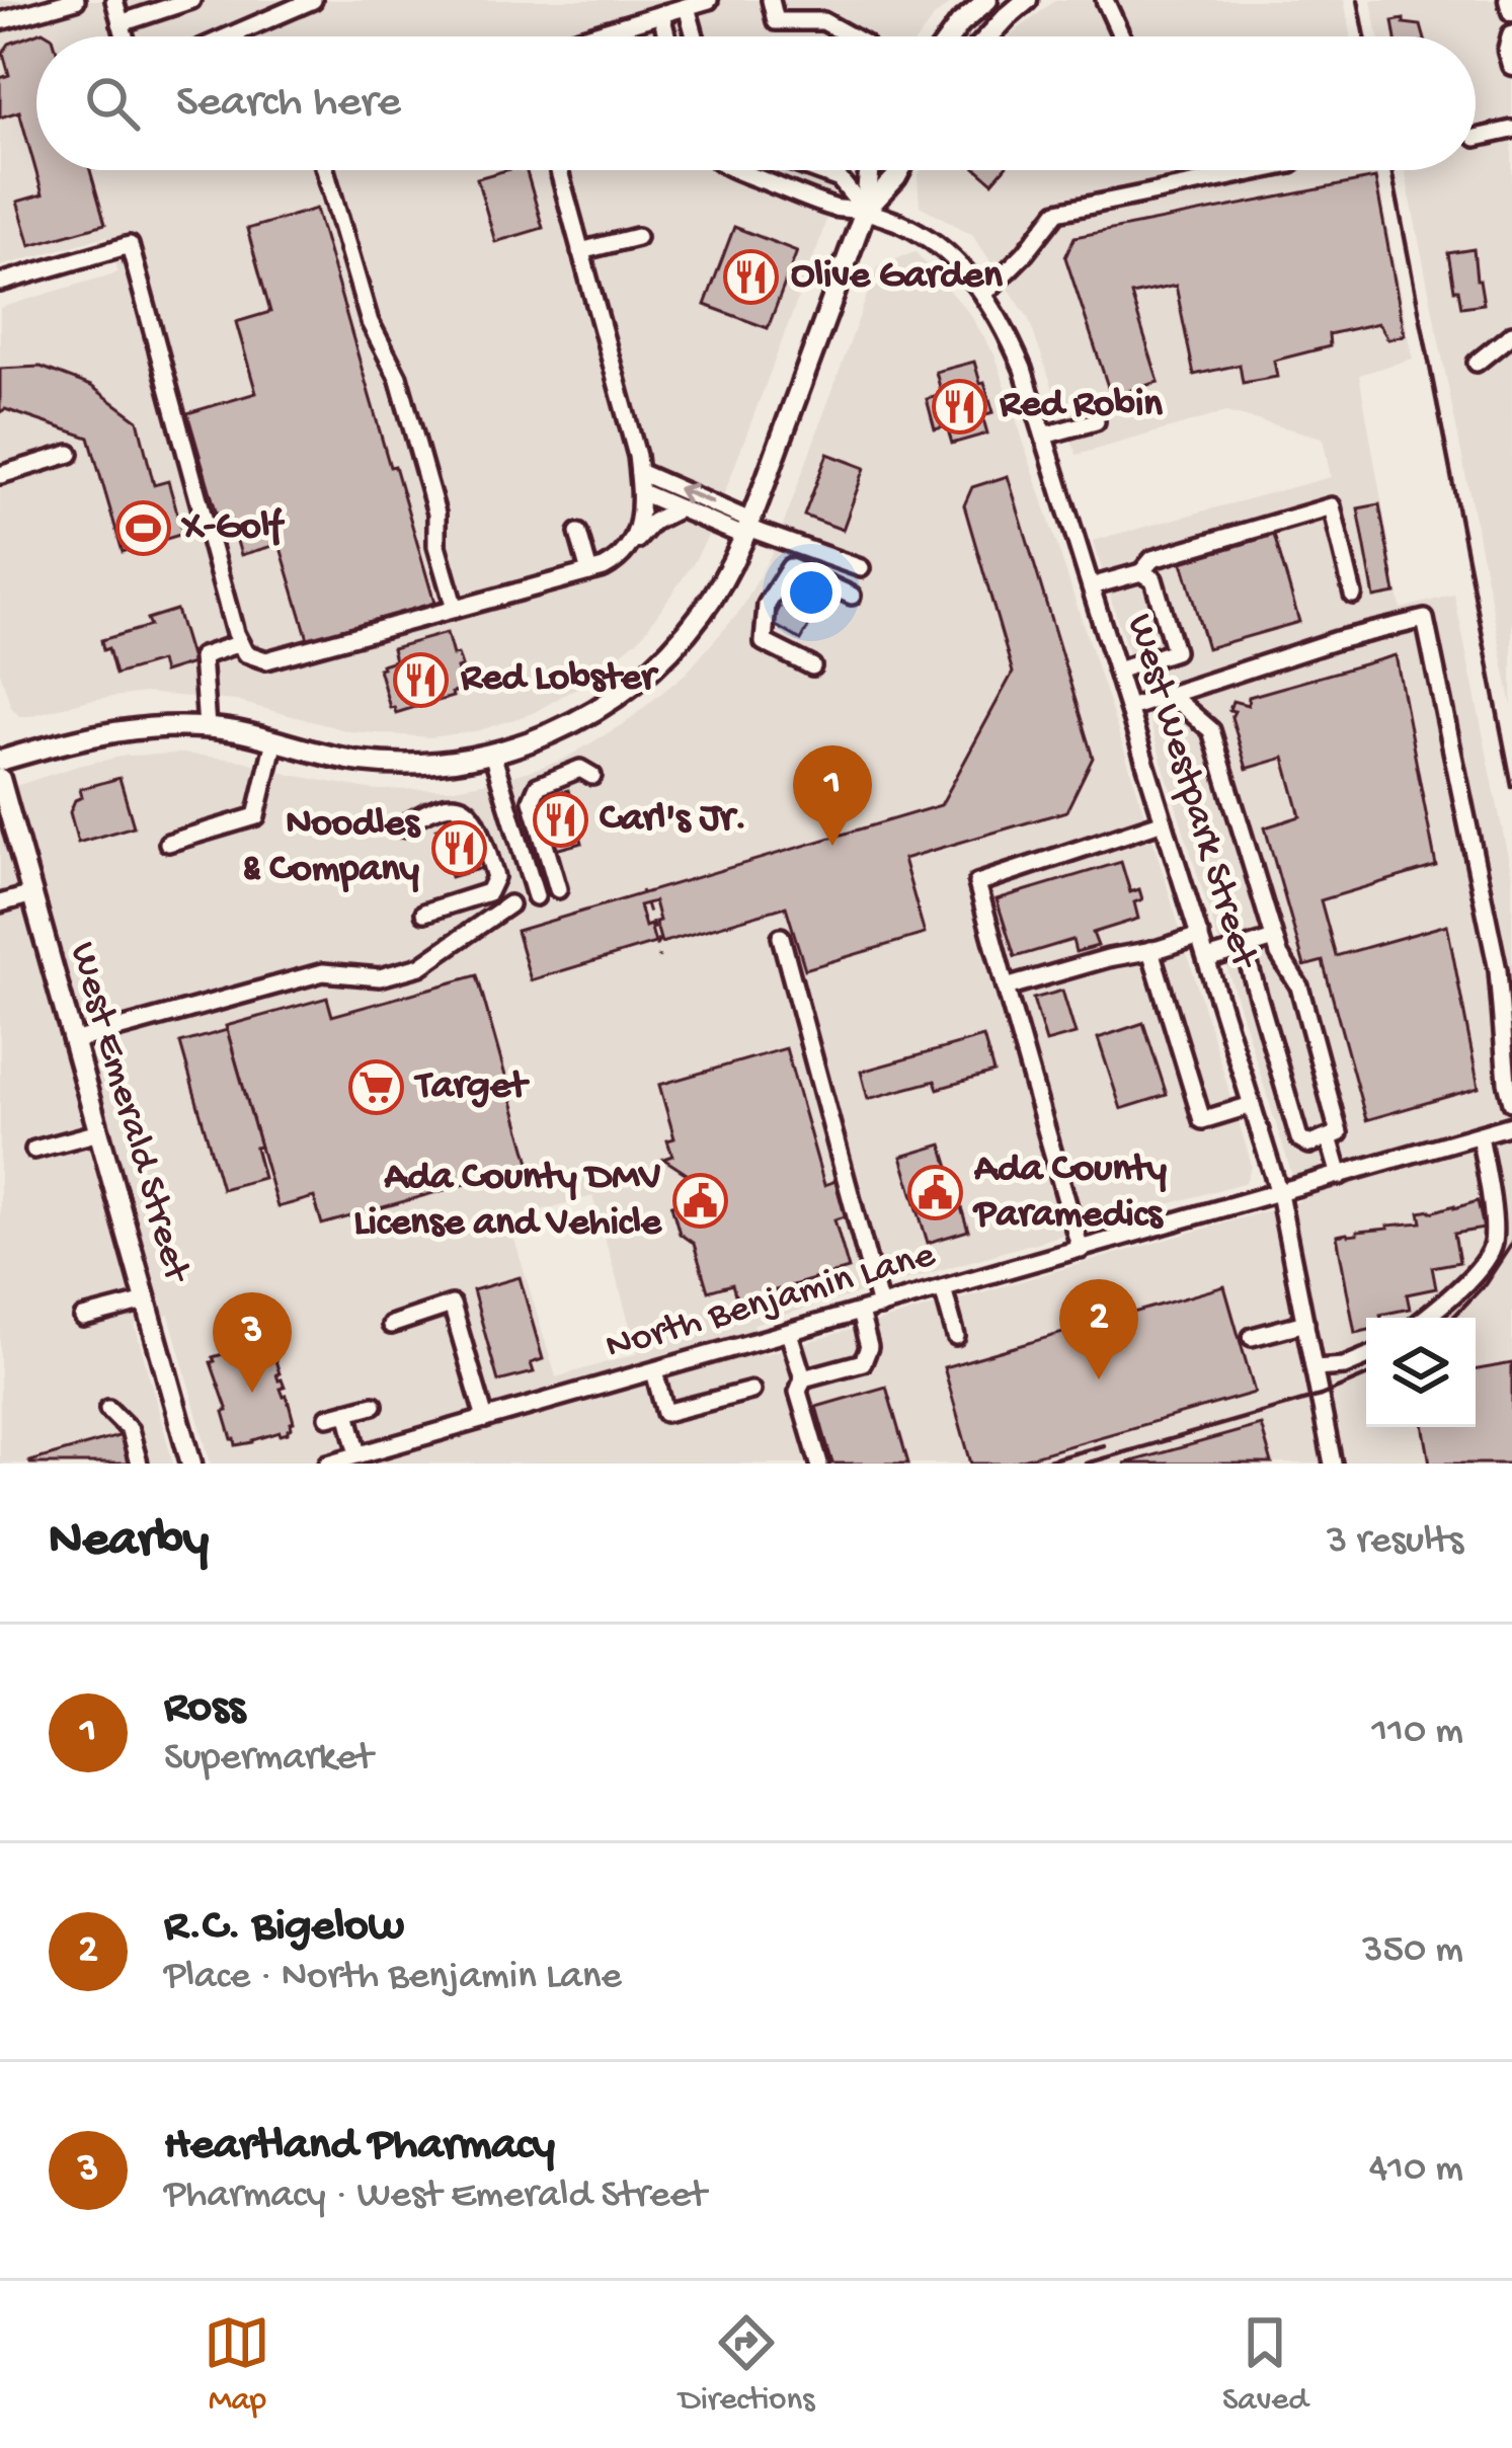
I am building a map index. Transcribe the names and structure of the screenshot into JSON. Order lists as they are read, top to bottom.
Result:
{
  "streets": {
    "main road": ["West Emerald Street"],
    "street": ["West Westpark Street", "North Benjamin Lane"]
  },
  "crossings": [
    ["West Westpark Street", "North Benjamin Lane"]
  ],
  "places": {
    "restaurant": [
      "Olive Garden",
      "Red Robin",
      "Red Lobster",
      "Carl's Jr.",
      "Noodles & Company"
    ],
    "sports": ["X-Golf"],
    "supermarket": ["Target"],
    "public building": ["Ada County Paramedics", "Ada County DMV License and Vehicle"]
  },
  "page": {
    "search": "Search here",
    "pins": ["1", "2", "3"],
    "heading": ["Nearby", "3 results"],
    "list": [
      {
        "mark": "1",
        "name": "Ross",
        "note": "Supermarket",
        "value": "110 m"
      },
      {
        "mark": "2",
        "name": "R.C. Bigelow",
        "note": "Place · North Benjamin Lane",
        "value": "350 m"
      },
      {
        "mark": "3",
        "name": "Heartland Pharmacy",
        "note": "Pharmacy · West Emerald Street",
        "value": "410 m"
      }
    ],
    "nav": ["Map", "Directions", "Saved"]
  }
}
